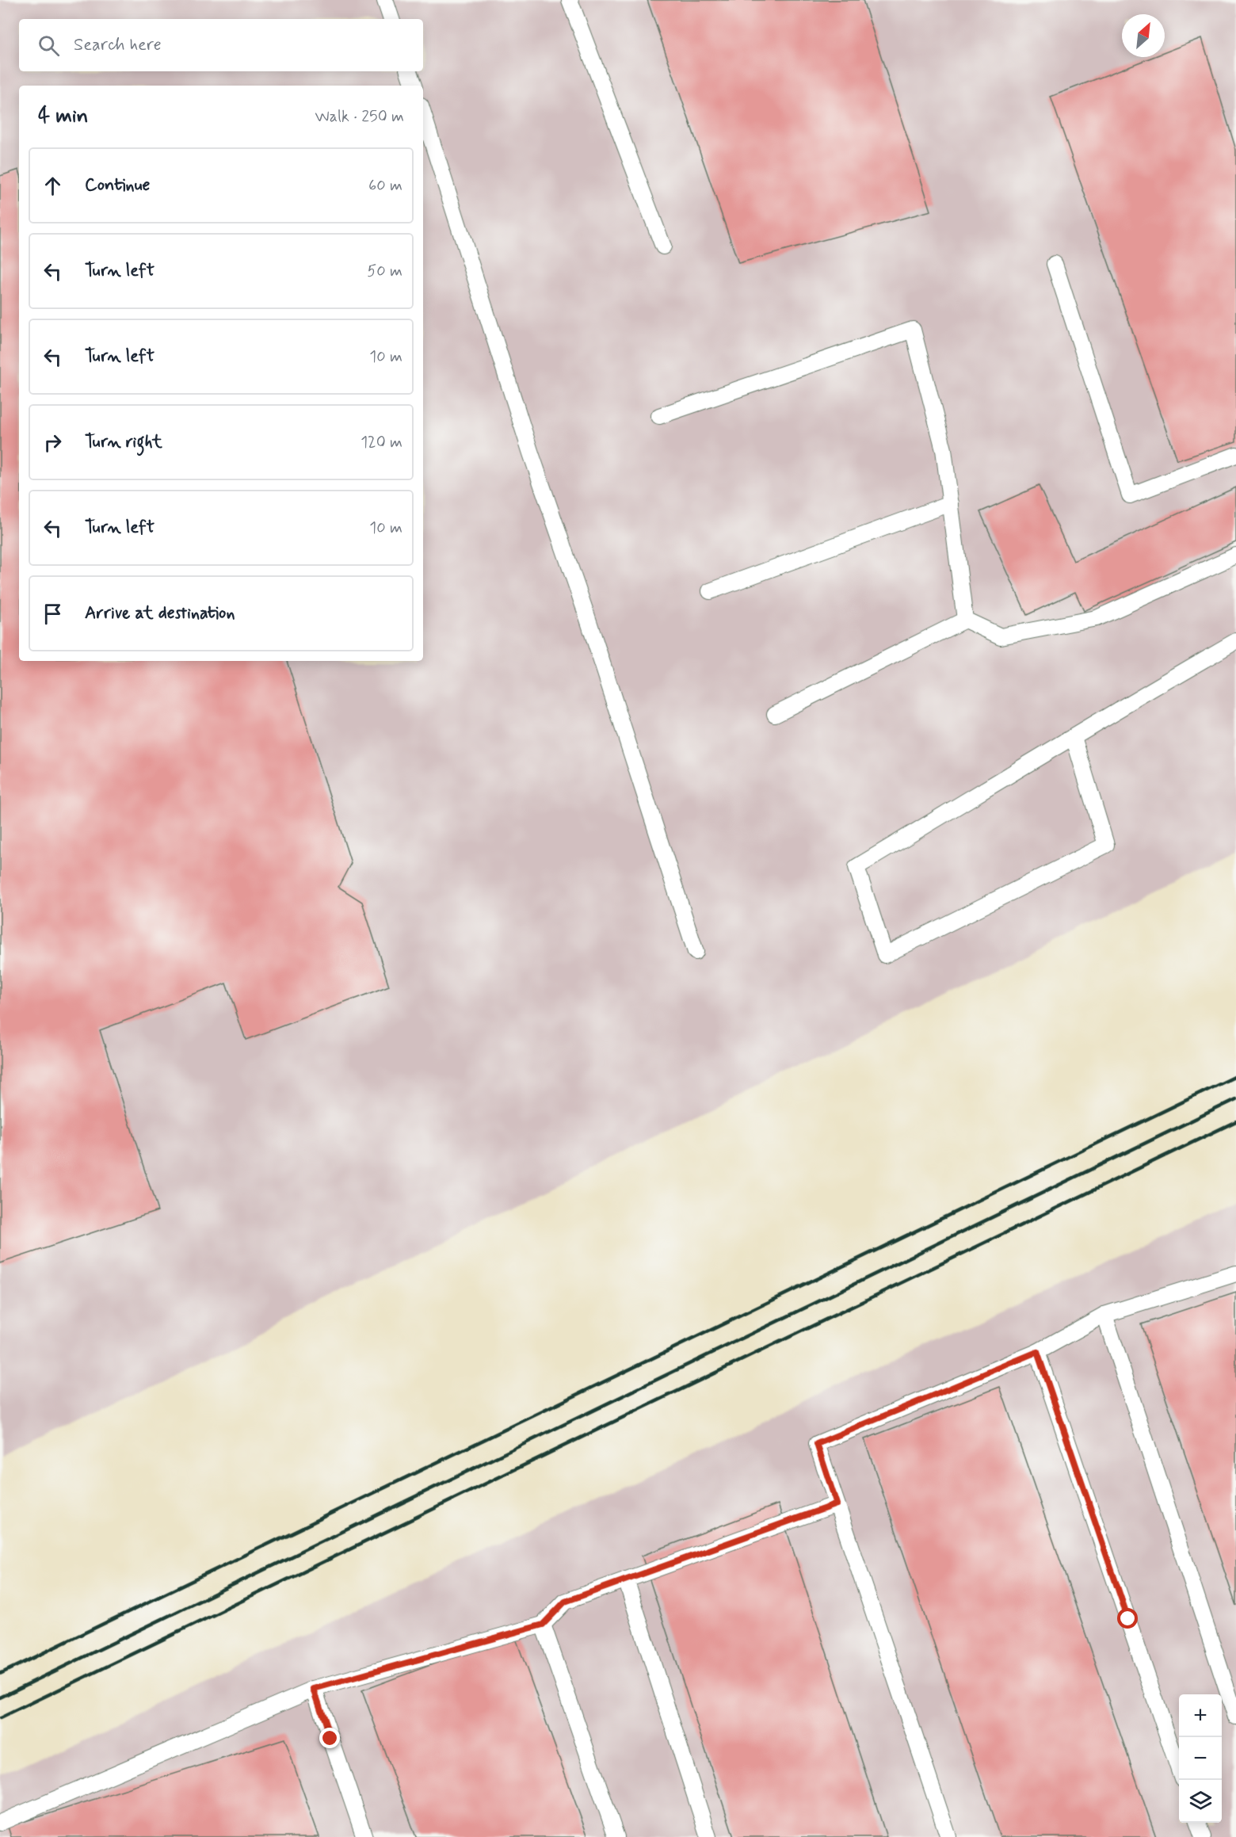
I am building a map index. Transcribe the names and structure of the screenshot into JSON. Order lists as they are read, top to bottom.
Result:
{
  "north": "top right",
  "page": {
    "search": "Search here",
    "heading": ["4 min", "Walk · 250 m"],
    "list": [
      ["Continue", "60 m"],
      ["Turn left", "50 m"],
      ["Turn left", "10 m"],
      ["Turn right", "120 m"],
      ["Turn left", "10 m"],
      "Arrive at destination"
    ],
    "map_buttons": ["+", "−"]
  }
}
